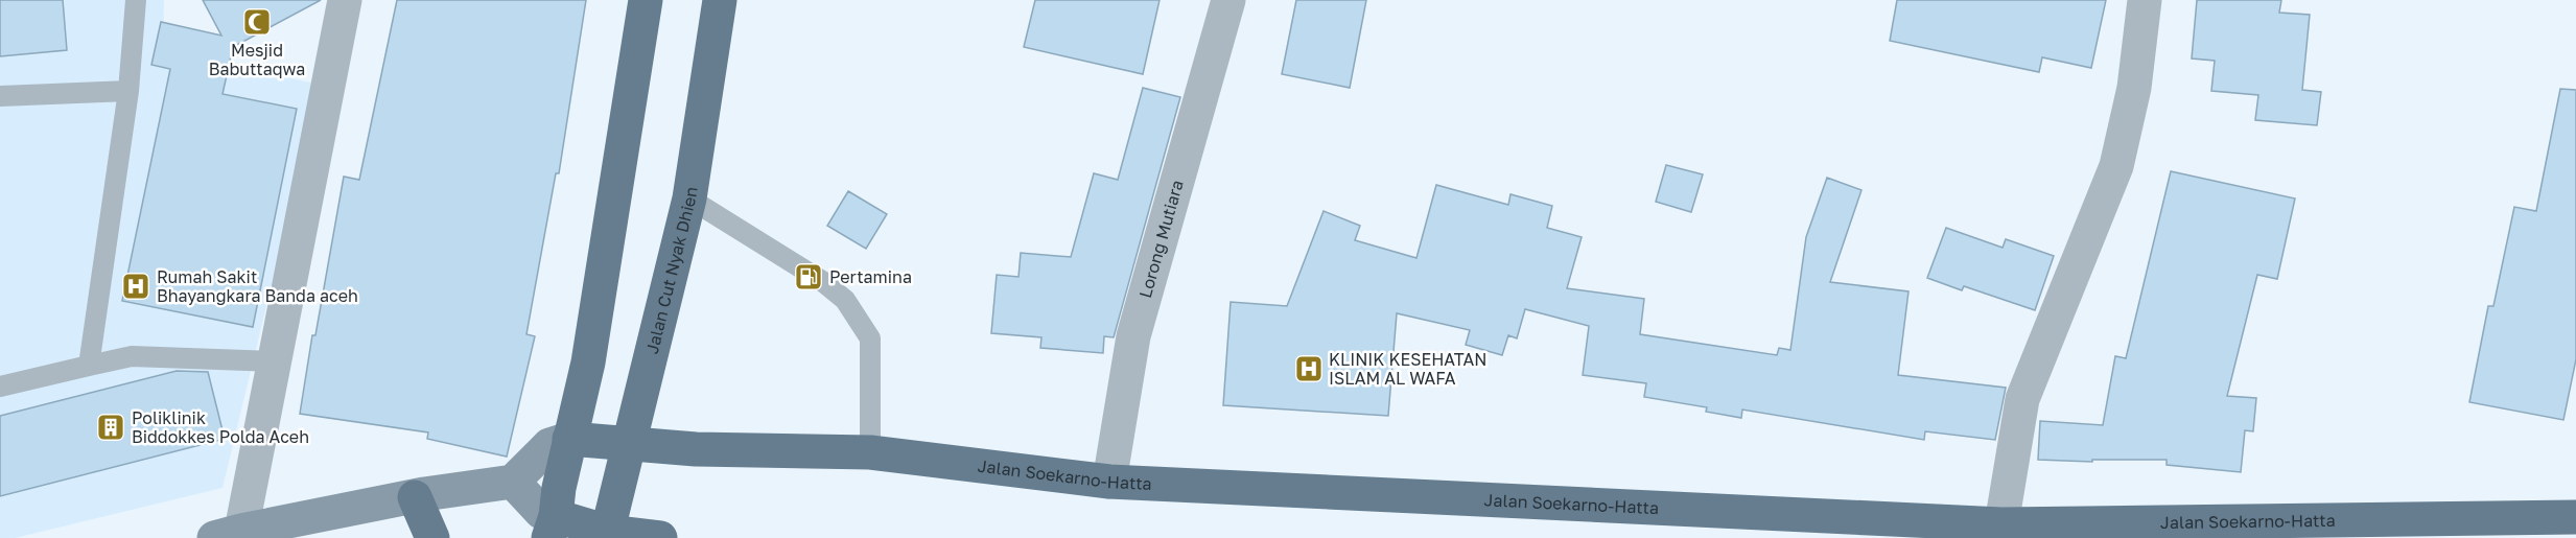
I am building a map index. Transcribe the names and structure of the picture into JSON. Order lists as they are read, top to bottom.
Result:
{
  "streets": {
    "highway": ["Jalan Cut Nyak Dhien", "Jalan Soekarno-Hatta"],
    "street": ["Lorong Mutiara"]
  },
  "crossings": [
    ["Lorong Mutiara", "Jalan Soekarno-Hatta"],
    ["Jalan Cut Nyak Dhien", "Jalan Soekarno-Hatta"]
  ],
  "places": {
    "mosque": ["Mesjid Babuttaqwa"],
    "fuel station": ["Pertamina"],
    "hospital": ["Rumah Sakit Bhayangkara Banda aceh", "KLINIK KESEHATAN ISLAM AL WAFA"],
    "building": ["Poliklinik Biddokkes Polda Aceh"]
  }
}
